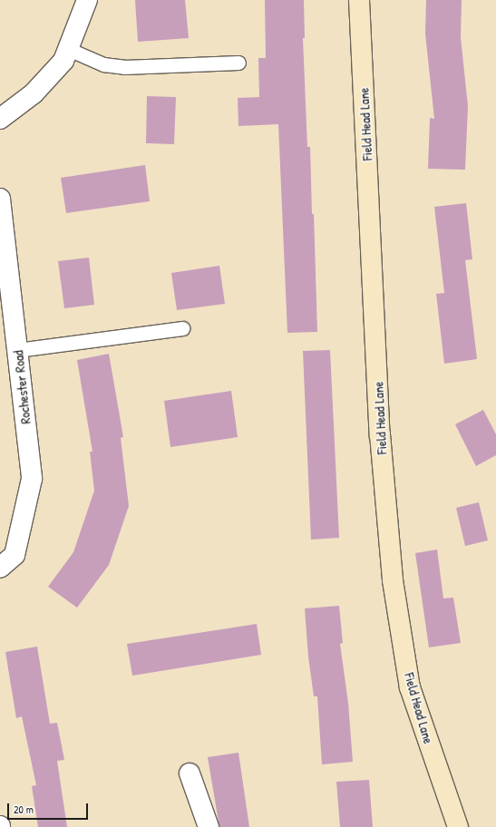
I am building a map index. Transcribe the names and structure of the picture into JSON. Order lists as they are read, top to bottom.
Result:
{
  "streets": {
    "main road": ["Field Head Lane"],
    "street": ["Rochester Road"]
  },
  "scale_bar": "20 m"
}
